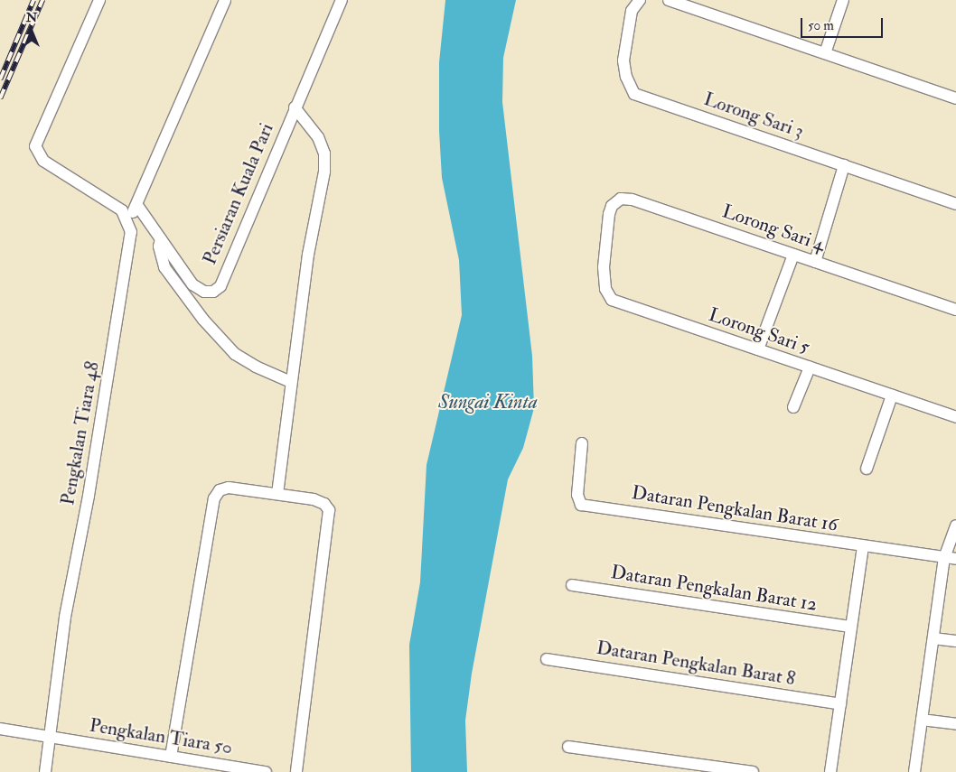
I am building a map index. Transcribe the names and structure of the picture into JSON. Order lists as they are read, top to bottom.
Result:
{
  "streets": {
    "street": [
      "Lorong Sari 3",
      "Persiaran Kuala Pari",
      "Lorong Sari 4",
      "Lorong Sari 5",
      "Pengkalan Tiara 48",
      "Dataran Pengkalan Barat 16",
      "Dataran Pengkalan Barat 12",
      "Dataran Pengkalan Barat 8",
      "Pengkalan Tiara 50"
    ]
  },
  "crossings": [
    ["Lorong Sari 4", "Lorong Sari 5"],
    ["Pengkalan Tiara 48", "Pengkalan Tiara 50"]
  ],
  "water": ["Sungai Kinta"],
  "scale_bar": "50 m",
  "north": "top"
}
